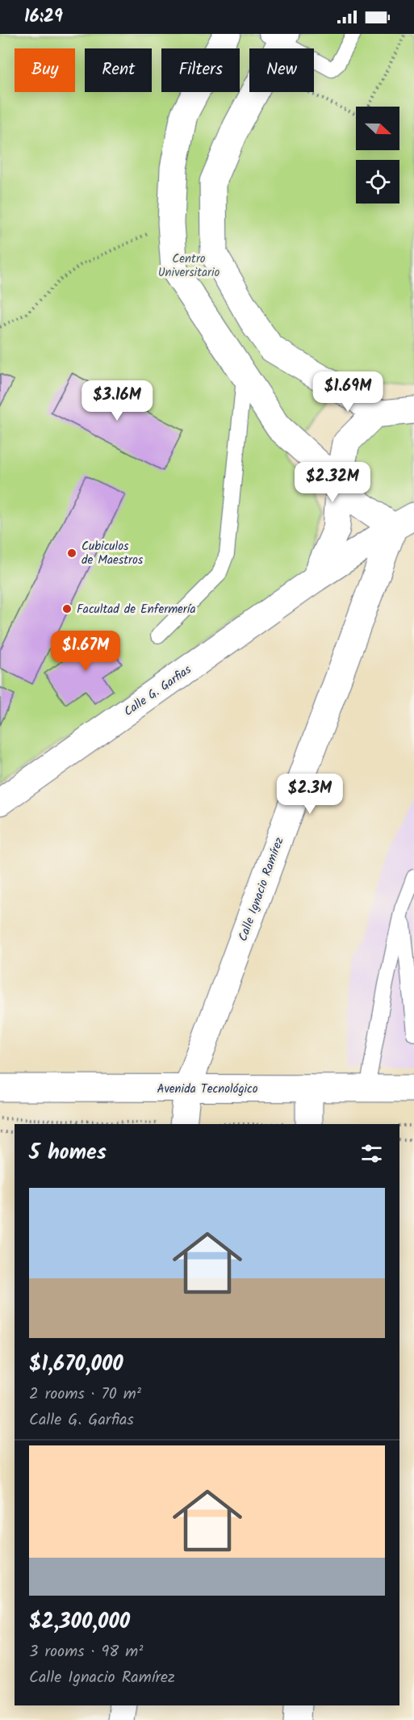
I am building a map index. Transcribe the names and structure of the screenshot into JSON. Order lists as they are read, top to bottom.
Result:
{
  "streets": {
    "street": ["Calle G. Garfias", "Calle Ignacio Ramírez", "Avenida Tecnológico"]
  },
  "crossings": [
    ["Calle G. Garfias", "Calle Ignacio Ramírez"],
    ["Calle Ignacio Ramírez", "Avenida Tecnológico"]
  ],
  "parks": ["Centro Universitario"],
  "places": ["Cubiculos de Maestros", "Facultad de Enfermería"],
  "north": "right",
  "page": {
    "status": "16:29",
    "chip": [
      "Buy",
      "Rent",
      "Filters",
      "New"
    ],
    "price": [
      "$1.69M",
      "$3.16M",
      "$2.32M",
      "$1.67M",
      "$2.3M"
    ],
    "heading": "5 homes",
    "list": [
      {
        "name": "$1,670,000",
        "note": "2 rooms · 70 m² · Calle G. Garfias"
      },
      {
        "name": "$2,300,000",
        "note": "3 rooms · 98 m² · Calle Ignacio Ramírez"
      }
    ]
  }
}
